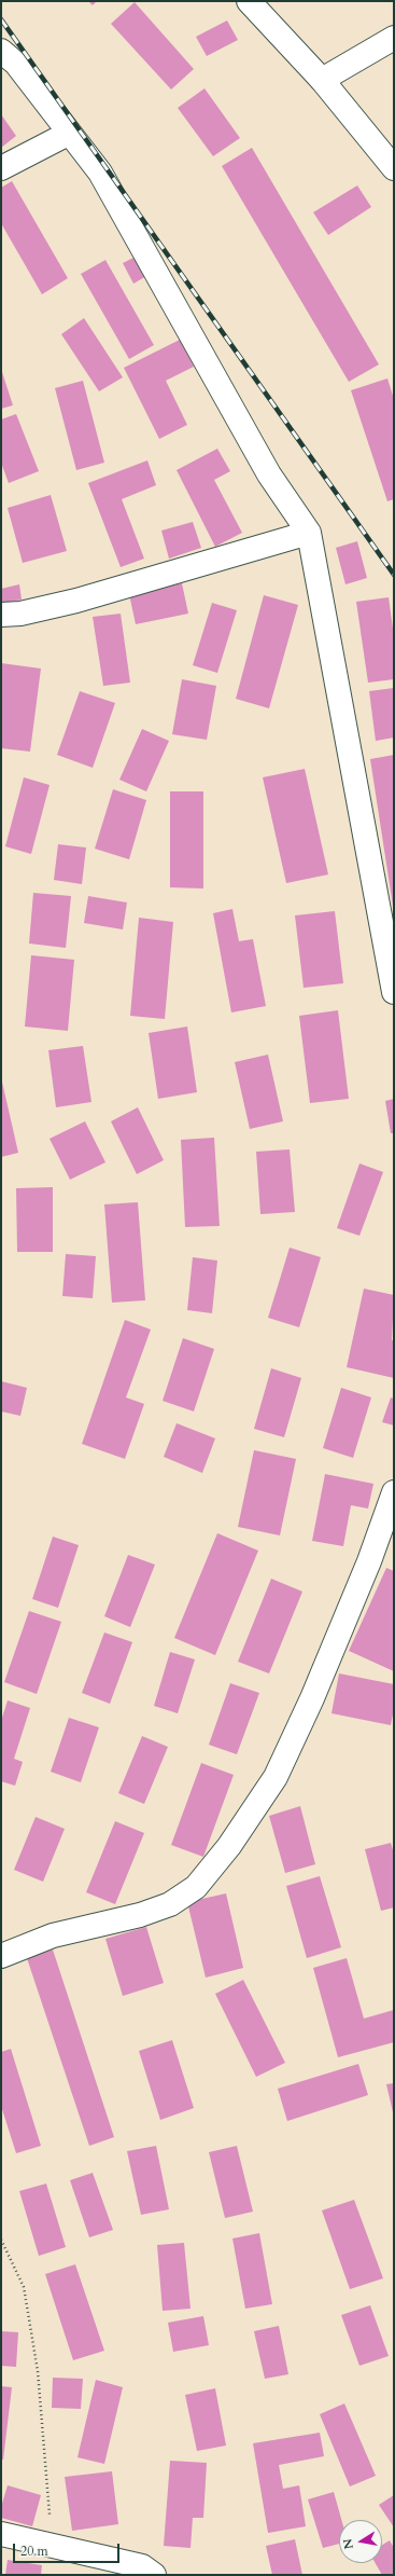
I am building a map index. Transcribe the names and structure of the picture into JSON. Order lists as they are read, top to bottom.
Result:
{
  "scale_bar": "20 m",
  "north": "left"
}
